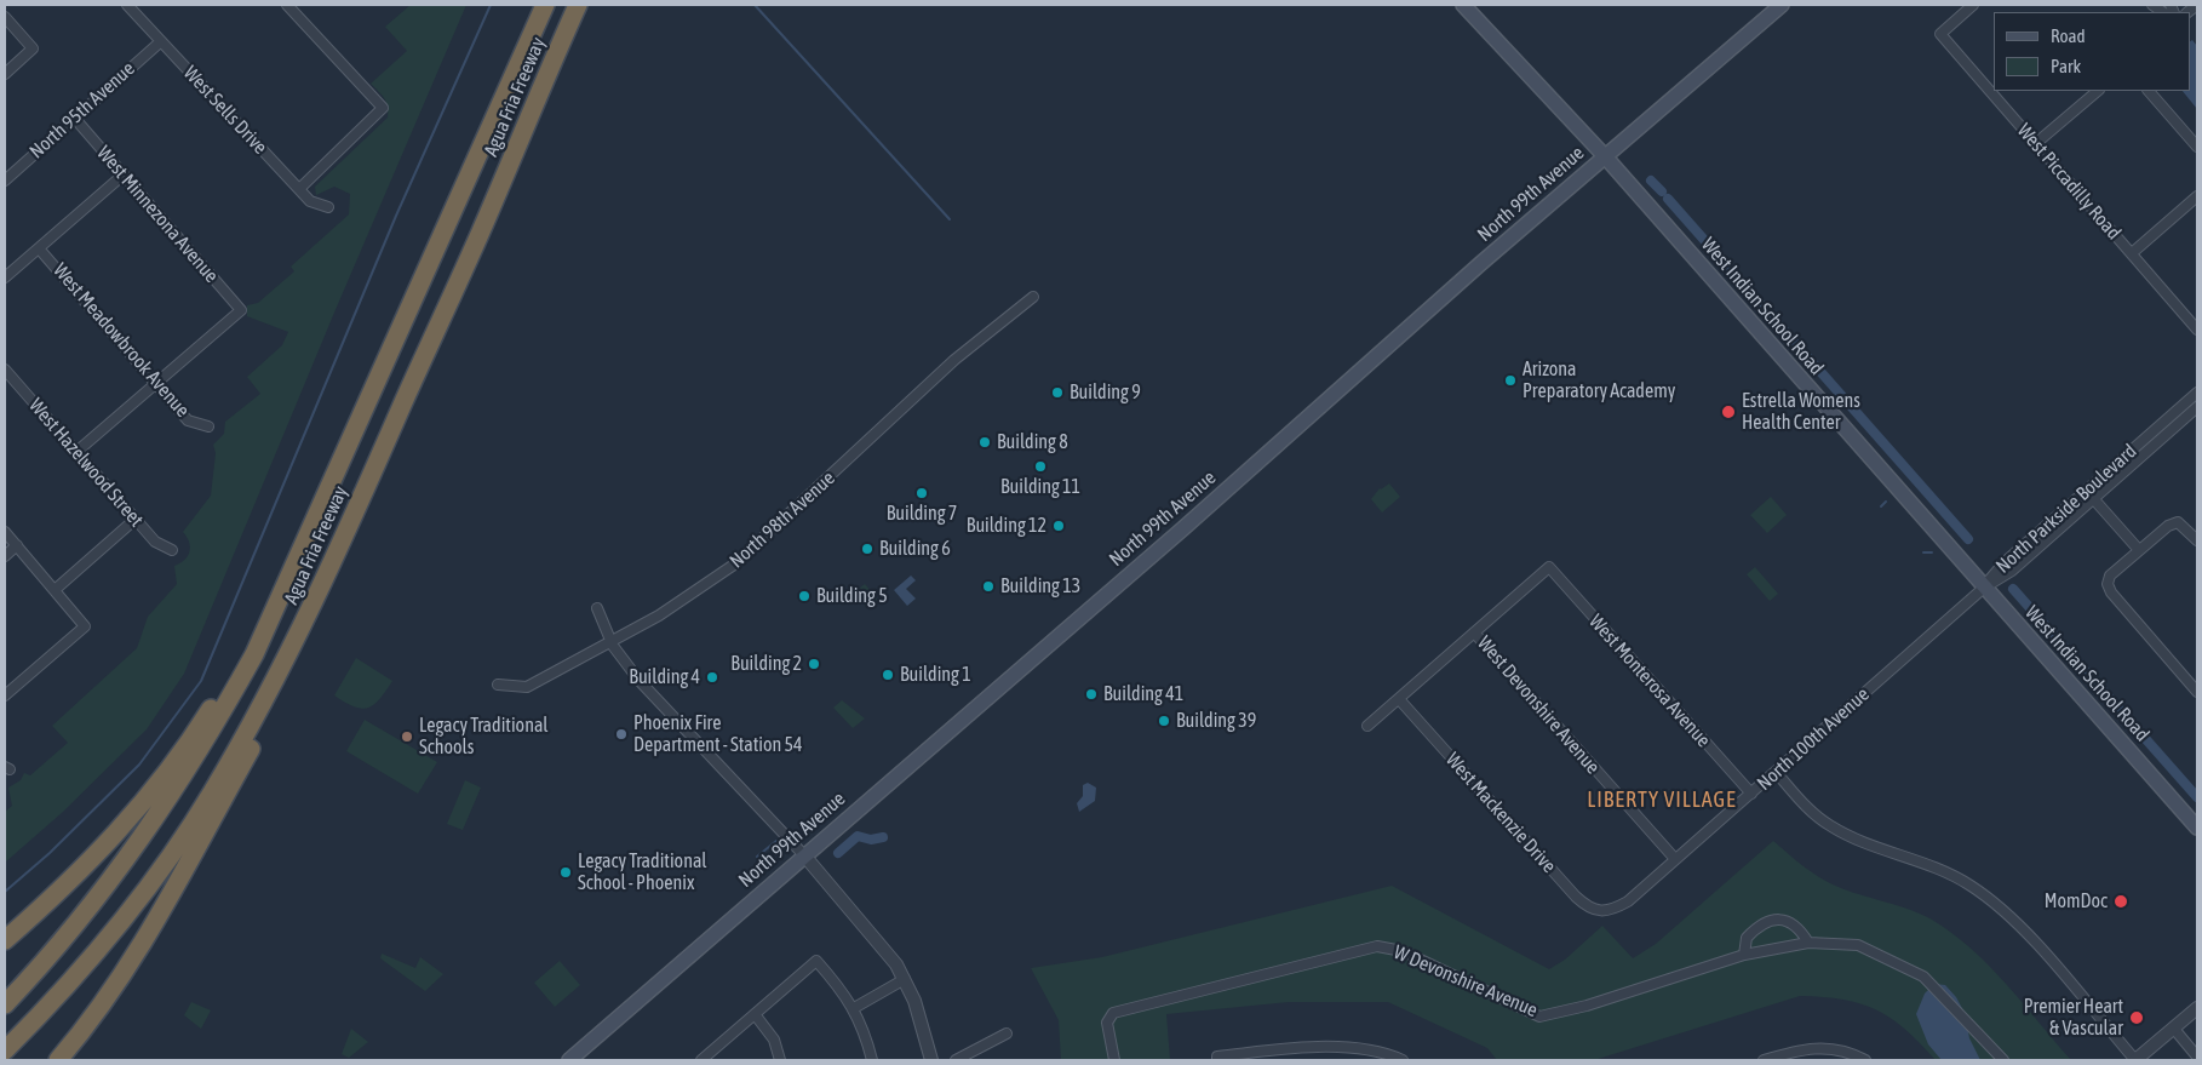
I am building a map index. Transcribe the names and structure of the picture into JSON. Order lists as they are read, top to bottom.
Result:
{
  "streets": {
    "highway": ["Agua Fria Freeway"],
    "main road": ["North 99th Avenue", "West Indian School Road"],
    "street": [
      "North 95th Avenue",
      "West Sells Drive",
      "West Piccadilly Road",
      "West Minnezona Avenue",
      "West Meadowbrook Avenue",
      "West Hazelwood Street",
      "North Parkside Boulevard",
      "North 98th Avenue",
      "West Monterosa Avenue",
      "West Devonshire Avenue",
      "North 100th Avenue",
      "West Mackenzie Drive",
      "W Devonshire Avenue"
    ]
  },
  "crossings": [
    ["North 95th Avenue", "West Sells Drive"],
    ["North 95th Avenue", "West Minnezona Avenue"],
    ["North 99th Avenue", "West Indian School Road"],
    ["West Minnezona Avenue", "West Meadowbrook Avenue"],
    ["West Indian School Road", "North Parkside Boulevard"],
    ["West Indian School Road", "North 100th Avenue"],
    ["North Parkside Boulevard", "North 100th Avenue"],
    ["West Monterosa Avenue", "West Devonshire Avenue"],
    ["West Monterosa Avenue", "North 100th Avenue"],
    ["West Devonshire Avenue", "North 100th Avenue"],
    ["North 100th Avenue", "West Mackenzie Drive"]
  ],
  "districts": ["LIBERTY VILLAGE"],
  "places": [
    "Arizona Preparatory Academy",
    "Building 9",
    "Estrella Womens Health Center",
    "Building 8",
    "Building 11",
    "Building 7",
    "Building 12",
    "Building 6",
    "Building 13",
    "Building 5",
    "Building 2",
    "Building 1",
    "Building 4",
    "Building 41",
    "Building 39",
    "Phoenix Fire Department - Station 54",
    "Legacy Traditional Schools",
    "Legacy Traditional School - Phoenix",
    "MomDoc",
    "Premier Heart & Vascular"
  ],
  "legend": ["Road", "Park"]
}
